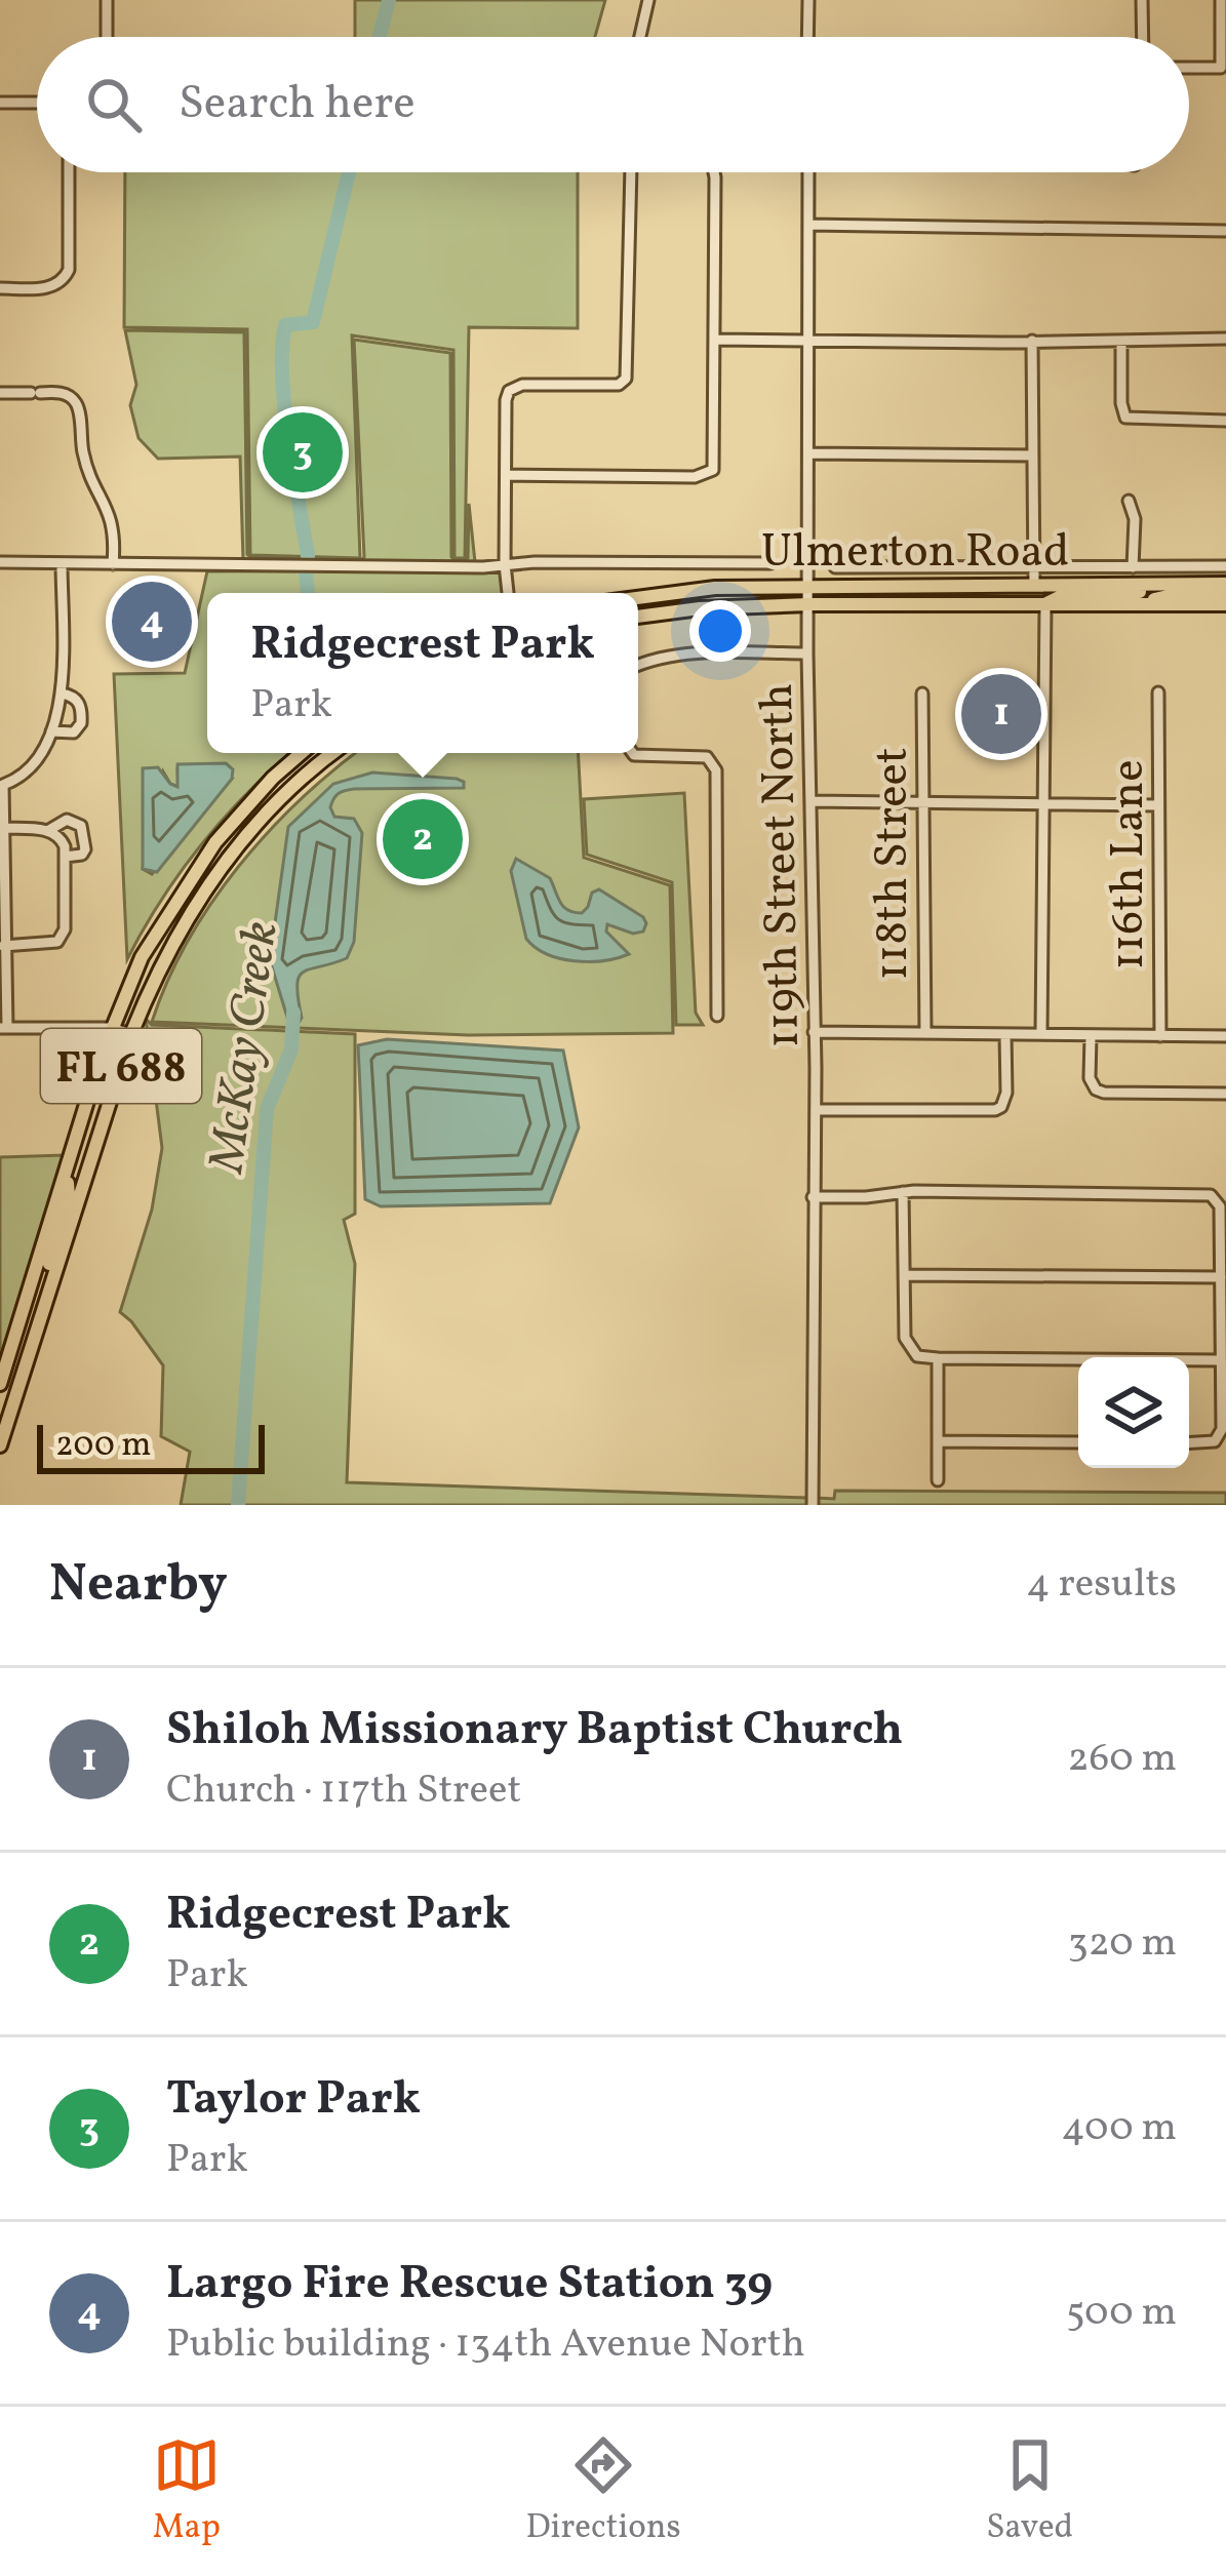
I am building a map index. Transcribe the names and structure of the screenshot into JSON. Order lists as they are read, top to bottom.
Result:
{
  "streets": {
    "main road": ["Ulmerton Road", "FL 688"],
    "street": ["118th Street", "116th Lane", "119th Street North"]
  },
  "crossings": [
    ["Ulmerton Road", "119th Street North"]
  ],
  "water": ["McKay Creek"],
  "scale_bar": "200 m",
  "page": {
    "search": "Search here",
    "pins": [
      "3",
      "4",
      "1",
      "2"
    ],
    "popup": ["Ridgecrest Park", "Park"],
    "scale": "200 m",
    "heading": ["Nearby", "4 results"],
    "list": [
      {
        "mark": "1",
        "name": "Shiloh Missionary Baptist Church",
        "note": "Church · 117th Street",
        "value": "260 m"
      },
      {
        "mark": "2",
        "name": "Ridgecrest Park",
        "note": "Park",
        "value": "320 m"
      },
      {
        "mark": "3",
        "name": "Taylor Park",
        "note": "Park",
        "value": "400 m"
      },
      {
        "mark": "4",
        "name": "Largo Fire Rescue Station 39",
        "note": "Public building · 134th Avenue North",
        "value": "500 m"
      }
    ],
    "nav": ["Map", "Directions", "Saved"]
  }
}
